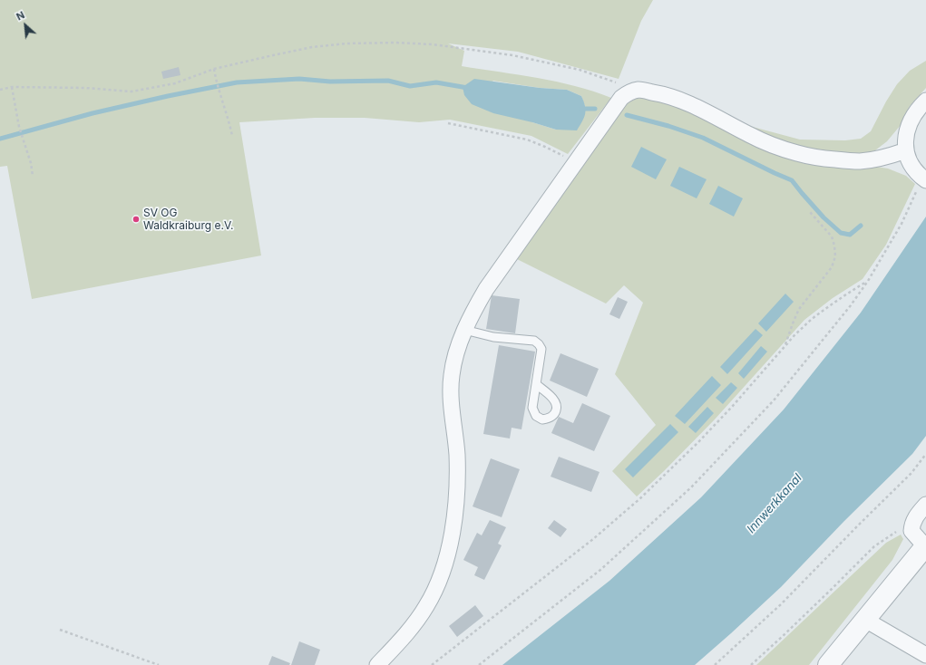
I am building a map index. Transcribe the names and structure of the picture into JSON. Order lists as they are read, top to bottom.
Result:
{
  "water": ["Innwerkkanal"],
  "places": ["SV OG Waldkraiburg e.V."],
  "north": "top left"
}
